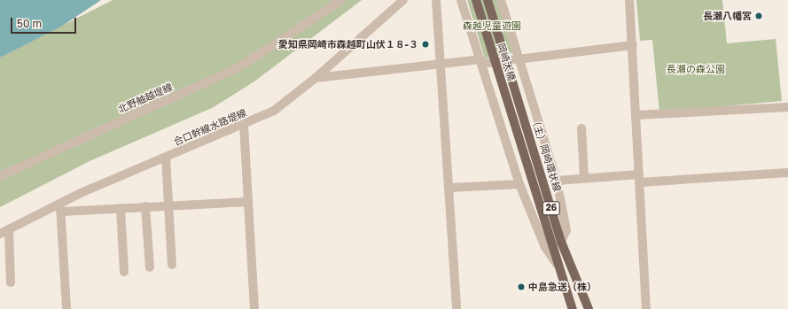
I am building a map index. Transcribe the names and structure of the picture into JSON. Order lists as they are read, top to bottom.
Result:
{
  "streets": {
    "main road": ["岡崎大橋", "（主）岡崎環状線", "26"],
    "street": ["北野舳越堤線", "合口幹線水路堤線"]
  },
  "crossings": [
    ["岡崎大橋", "（主）岡崎環状線"],
    ["岡崎大橋", "26"]
  ],
  "parks": ["森越児童遊園", "長瀬の森公園"],
  "places": ["長瀬八幡宮", "愛知県岡崎市森越町山伏１８‐３", "中島急送（株）"],
  "scale_bar": "50 m"
}
